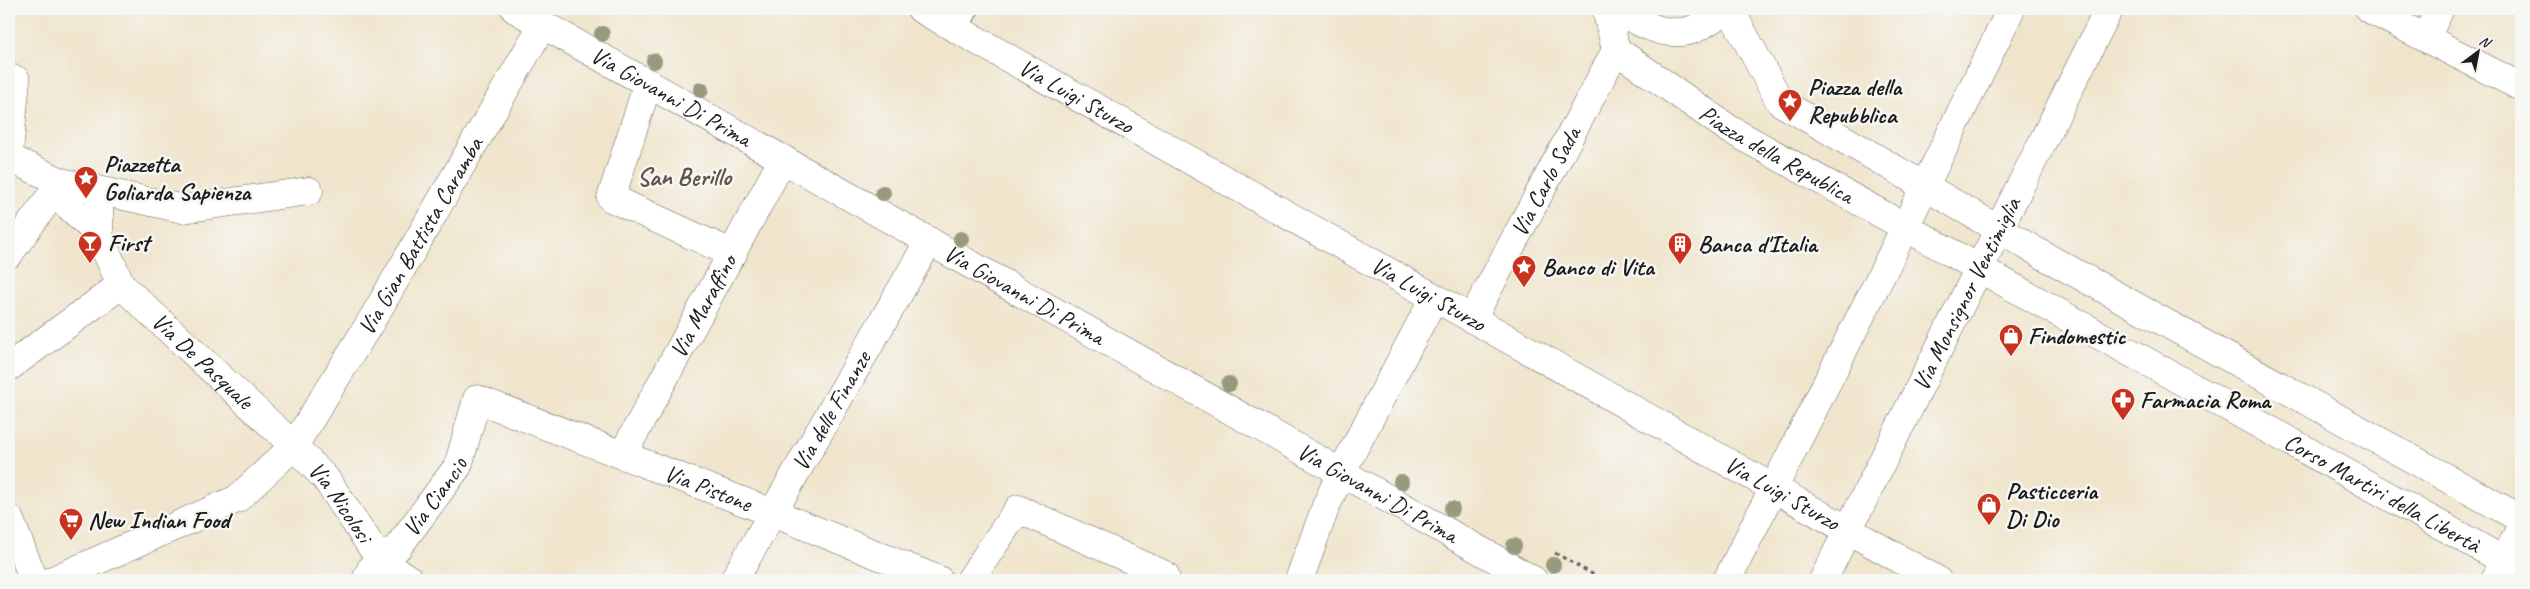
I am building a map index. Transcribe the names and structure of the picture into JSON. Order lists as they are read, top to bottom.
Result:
{
  "streets": {
    "street": [
      "Via Giovanni Di Prima",
      "Via Luigi Sturzo",
      "Piazza della Republica",
      "Via Carlo Sada",
      "Via Gian Battista Caramba",
      "Via Monsignor Ventimiglia",
      "Via Maraffino",
      "Via De Pasquale",
      "Via delle Finanze",
      "Via Pistone",
      "Corso Martiri della Libertà",
      "Via Ciancio",
      "Via Nicolosi"
    ]
  },
  "crossings": [
    ["Via Giovanni Di Prima", "Via Gian Battista Caramba"],
    ["Via Giovanni Di Prima", "Via Maraffino"],
    ["Via Giovanni Di Prima", "Via delle Finanze"],
    ["Via Luigi Sturzo", "Via Carlo Sada"],
    ["Via Luigi Sturzo", "Via Monsignor Ventimiglia"],
    ["Piazza della Republica", "Via Carlo Sada"],
    ["Piazza della Republica", "Via Monsignor Ventimiglia"],
    ["Piazza della Republica", "Corso Martiri della Libertà"],
    ["Via Gian Battista Caramba", "Via De Pasquale"],
    ["Via Gian Battista Caramba", "Via Nicolosi"],
    ["Via Monsignor Ventimiglia", "Corso Martiri della Libertà"],
    ["Via Maraffino", "Via Pistone"],
    ["Via De Pasquale", "Via Nicolosi"],
    ["Via delle Finanze", "Via Pistone"],
    ["Via Pistone", "Via Ciancio"],
    ["Via Ciancio", "Via Nicolosi"]
  ],
  "districts": ["San Berillo"],
  "places": {
    "place": ["Piazza della Repubblica", "Piazzetta Goliarda Sapienza", "Banco di Vita"],
    "bar": ["First"],
    "building": ["Banca d'Italia"],
    "shop": ["Findomestic", "Pasticceria Di Dio"],
    "pharmacy": ["Farmacia Roma"],
    "supermarket": ["New Indian Food"]
  },
  "north": "top right"
}
